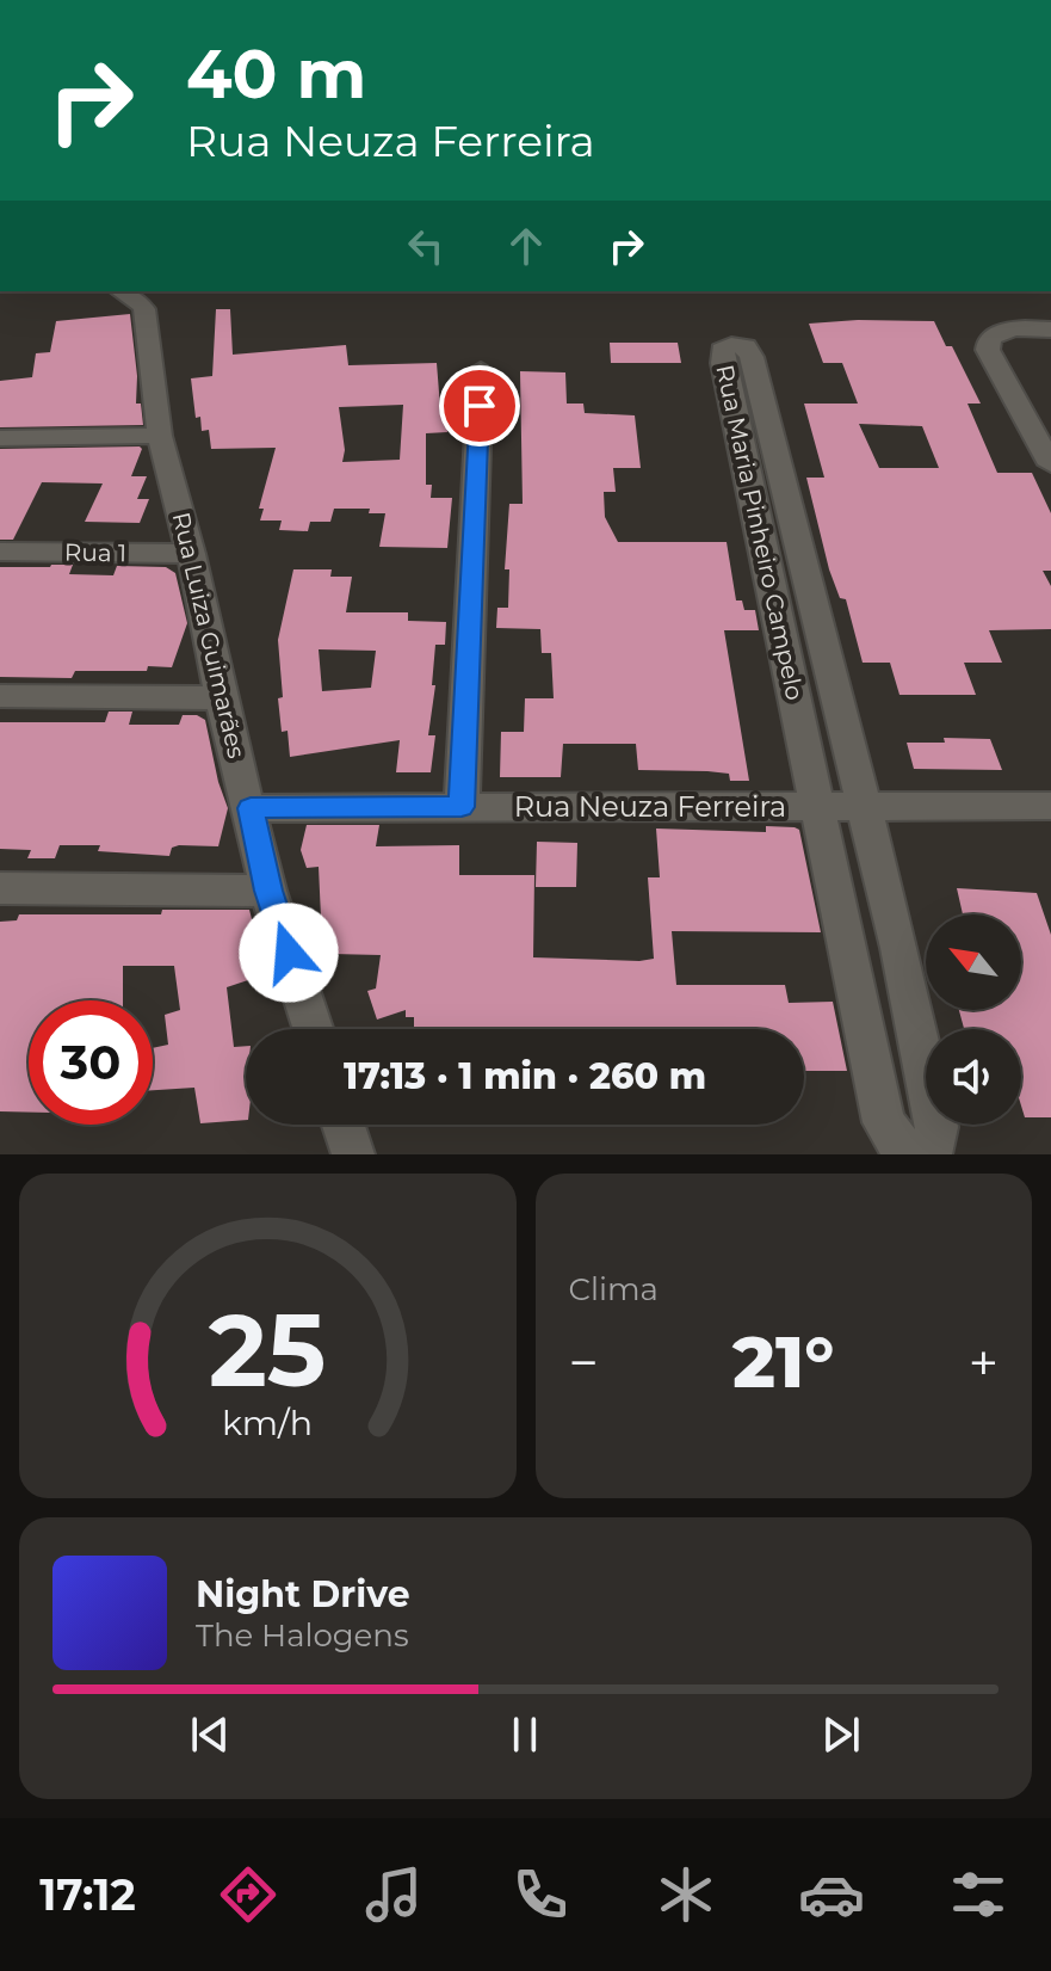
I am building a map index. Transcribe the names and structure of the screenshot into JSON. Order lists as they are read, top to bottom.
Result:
{
  "streets": {
    "street": [
      "Rua Maria Pinheiro Campelo",
      "Rua 1",
      "Rua Luiza Guimarães",
      "Rua Neuza Ferreira"
    ]
  },
  "crossings": [
    ["Rua Maria Pinheiro Campelo", "Rua Neuza Ferreira"],
    ["Rua 1", "Rua Luiza Guimarães"],
    ["Rua Luiza Guimarães", "Rua Neuza Ferreira"]
  ],
  "north": "top left",
  "page": {
    "turn": ["40 m", "Rua Neuza Ferreira"],
    "limit": "30",
    "trip": "17:13 · 1 min · 260 m",
    "tile": "Clima",
    "heat": ["−", "21°", "+"],
    "song": ["Night Drive", "The Halogens"],
    "tabs": "17:12",
    "gauge": ["25", "km/h"]
  }
}
